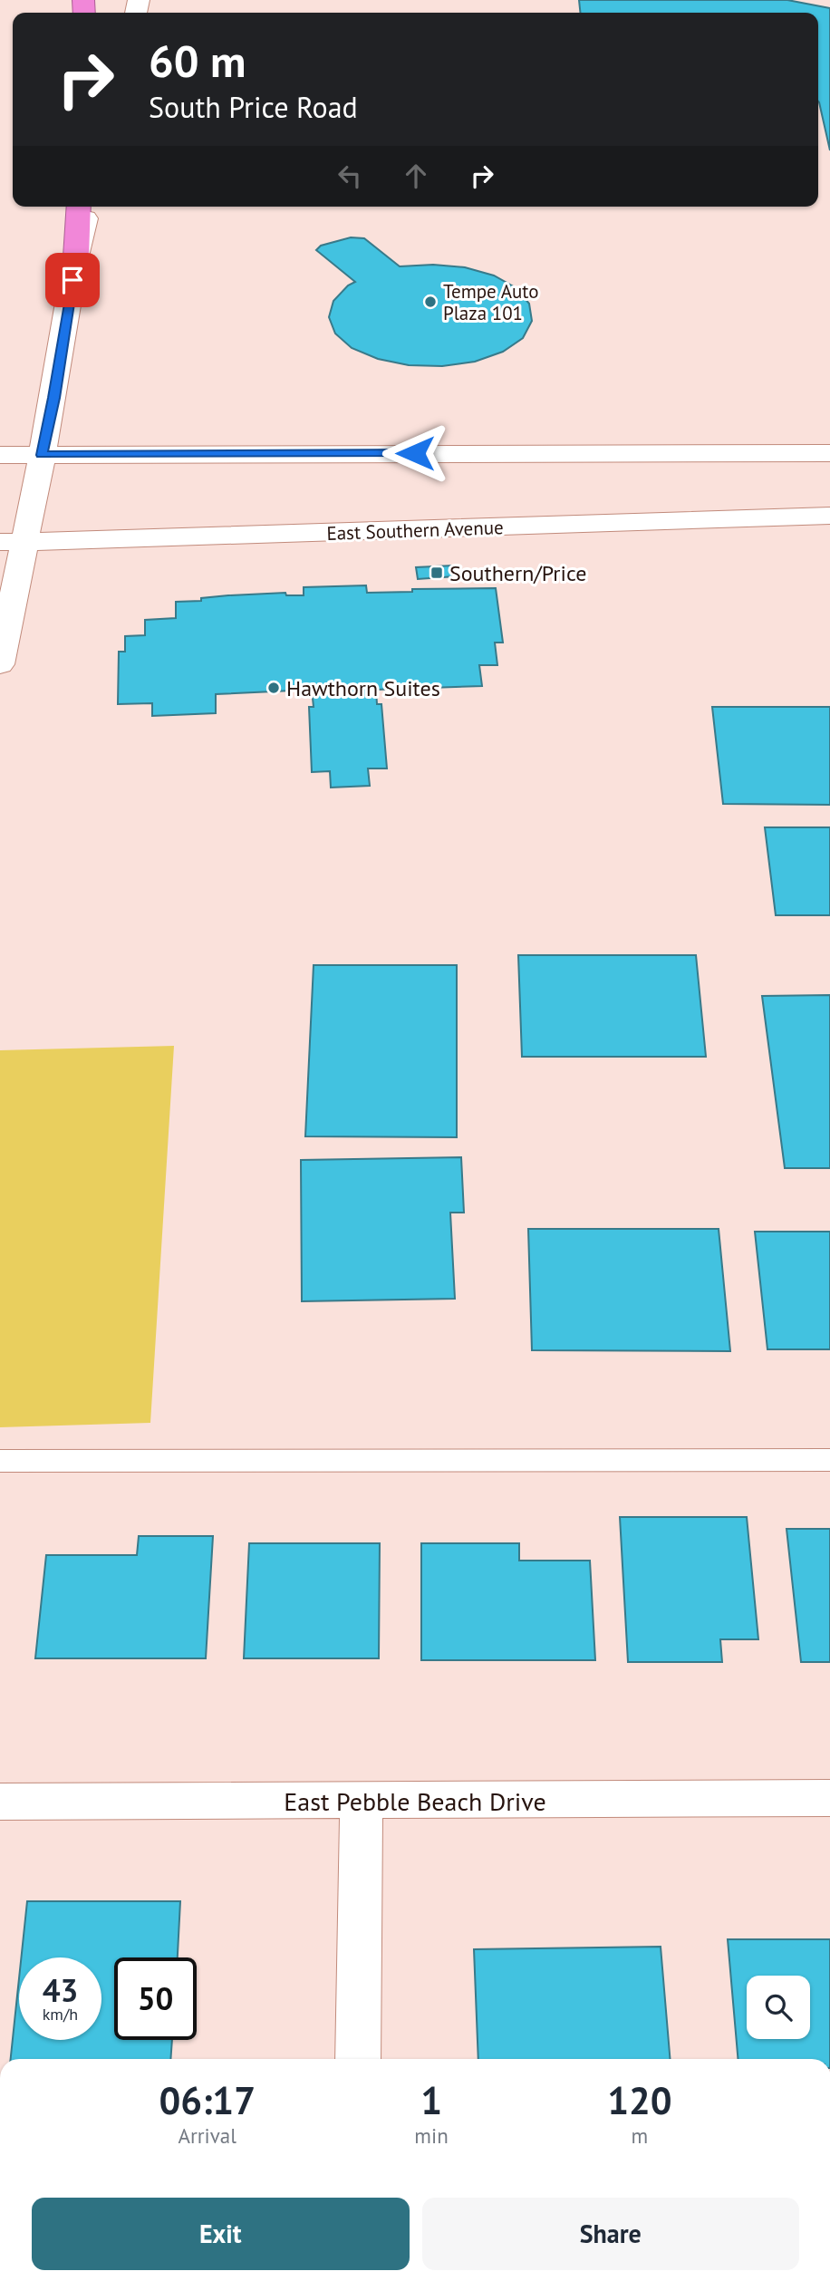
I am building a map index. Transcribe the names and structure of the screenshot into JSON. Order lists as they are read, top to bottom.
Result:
{
  "streets": {
    "main road": ["East Southern Avenue", "East Pebble Beach Drive"]
  },
  "places": {
    "other": ["Tempe Auto Plaza 101", "Hawthorn Suites"],
    "transit": ["Southern/Price"]
  },
  "page": {
    "turn": ["60 m", "South Price Road"],
    "speed": "43 km/h",
    "limit": "50",
    "eta": [
      "06:17",
      "Arrival",
      "1",
      "min",
      "120",
      "m"
    ],
    "buttons": ["Exit", "Share"]
  }
}
